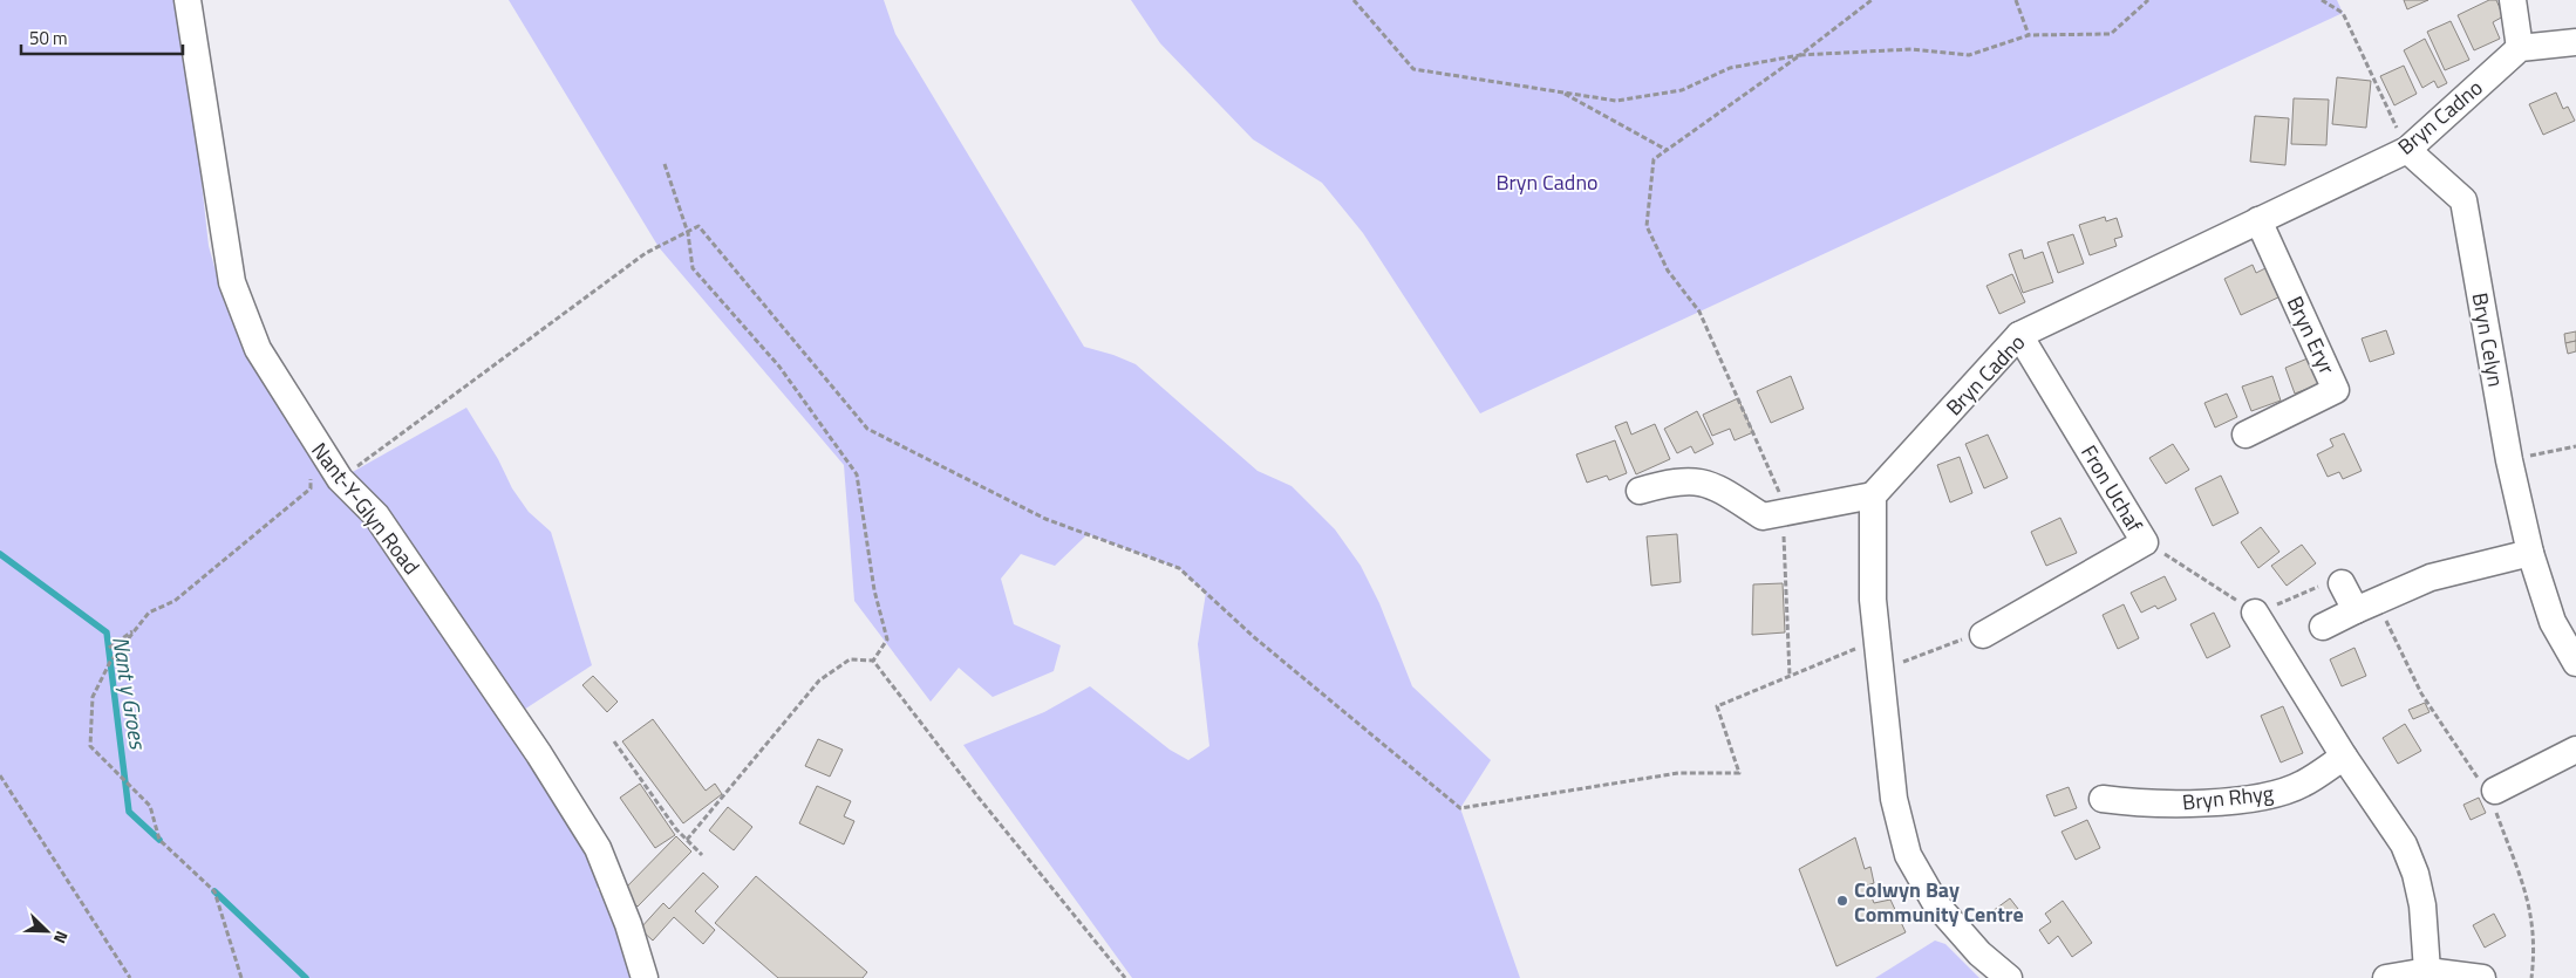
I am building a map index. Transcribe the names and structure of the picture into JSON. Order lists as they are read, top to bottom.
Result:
{
  "streets": {
    "street": [
      "Bryn Cadno",
      "Bryn Eryr",
      "Bryn Celyn",
      "Fron Uchaf",
      "Nant-Y-Glyn Road",
      "Bryn Rhyg"
    ]
  },
  "crossings": [
    ["Bryn Cadno", "Bryn Eryr"],
    ["Bryn Cadno", "Bryn Celyn"],
    ["Bryn Cadno", "Fron Uchaf"]
  ],
  "water": ["Nant y Groes"],
  "parks": ["Bryn Cadno"],
  "places": ["Colwyn Bay Community Centre"],
  "scale_bar": "50 m",
  "north": "bottom right"
}
